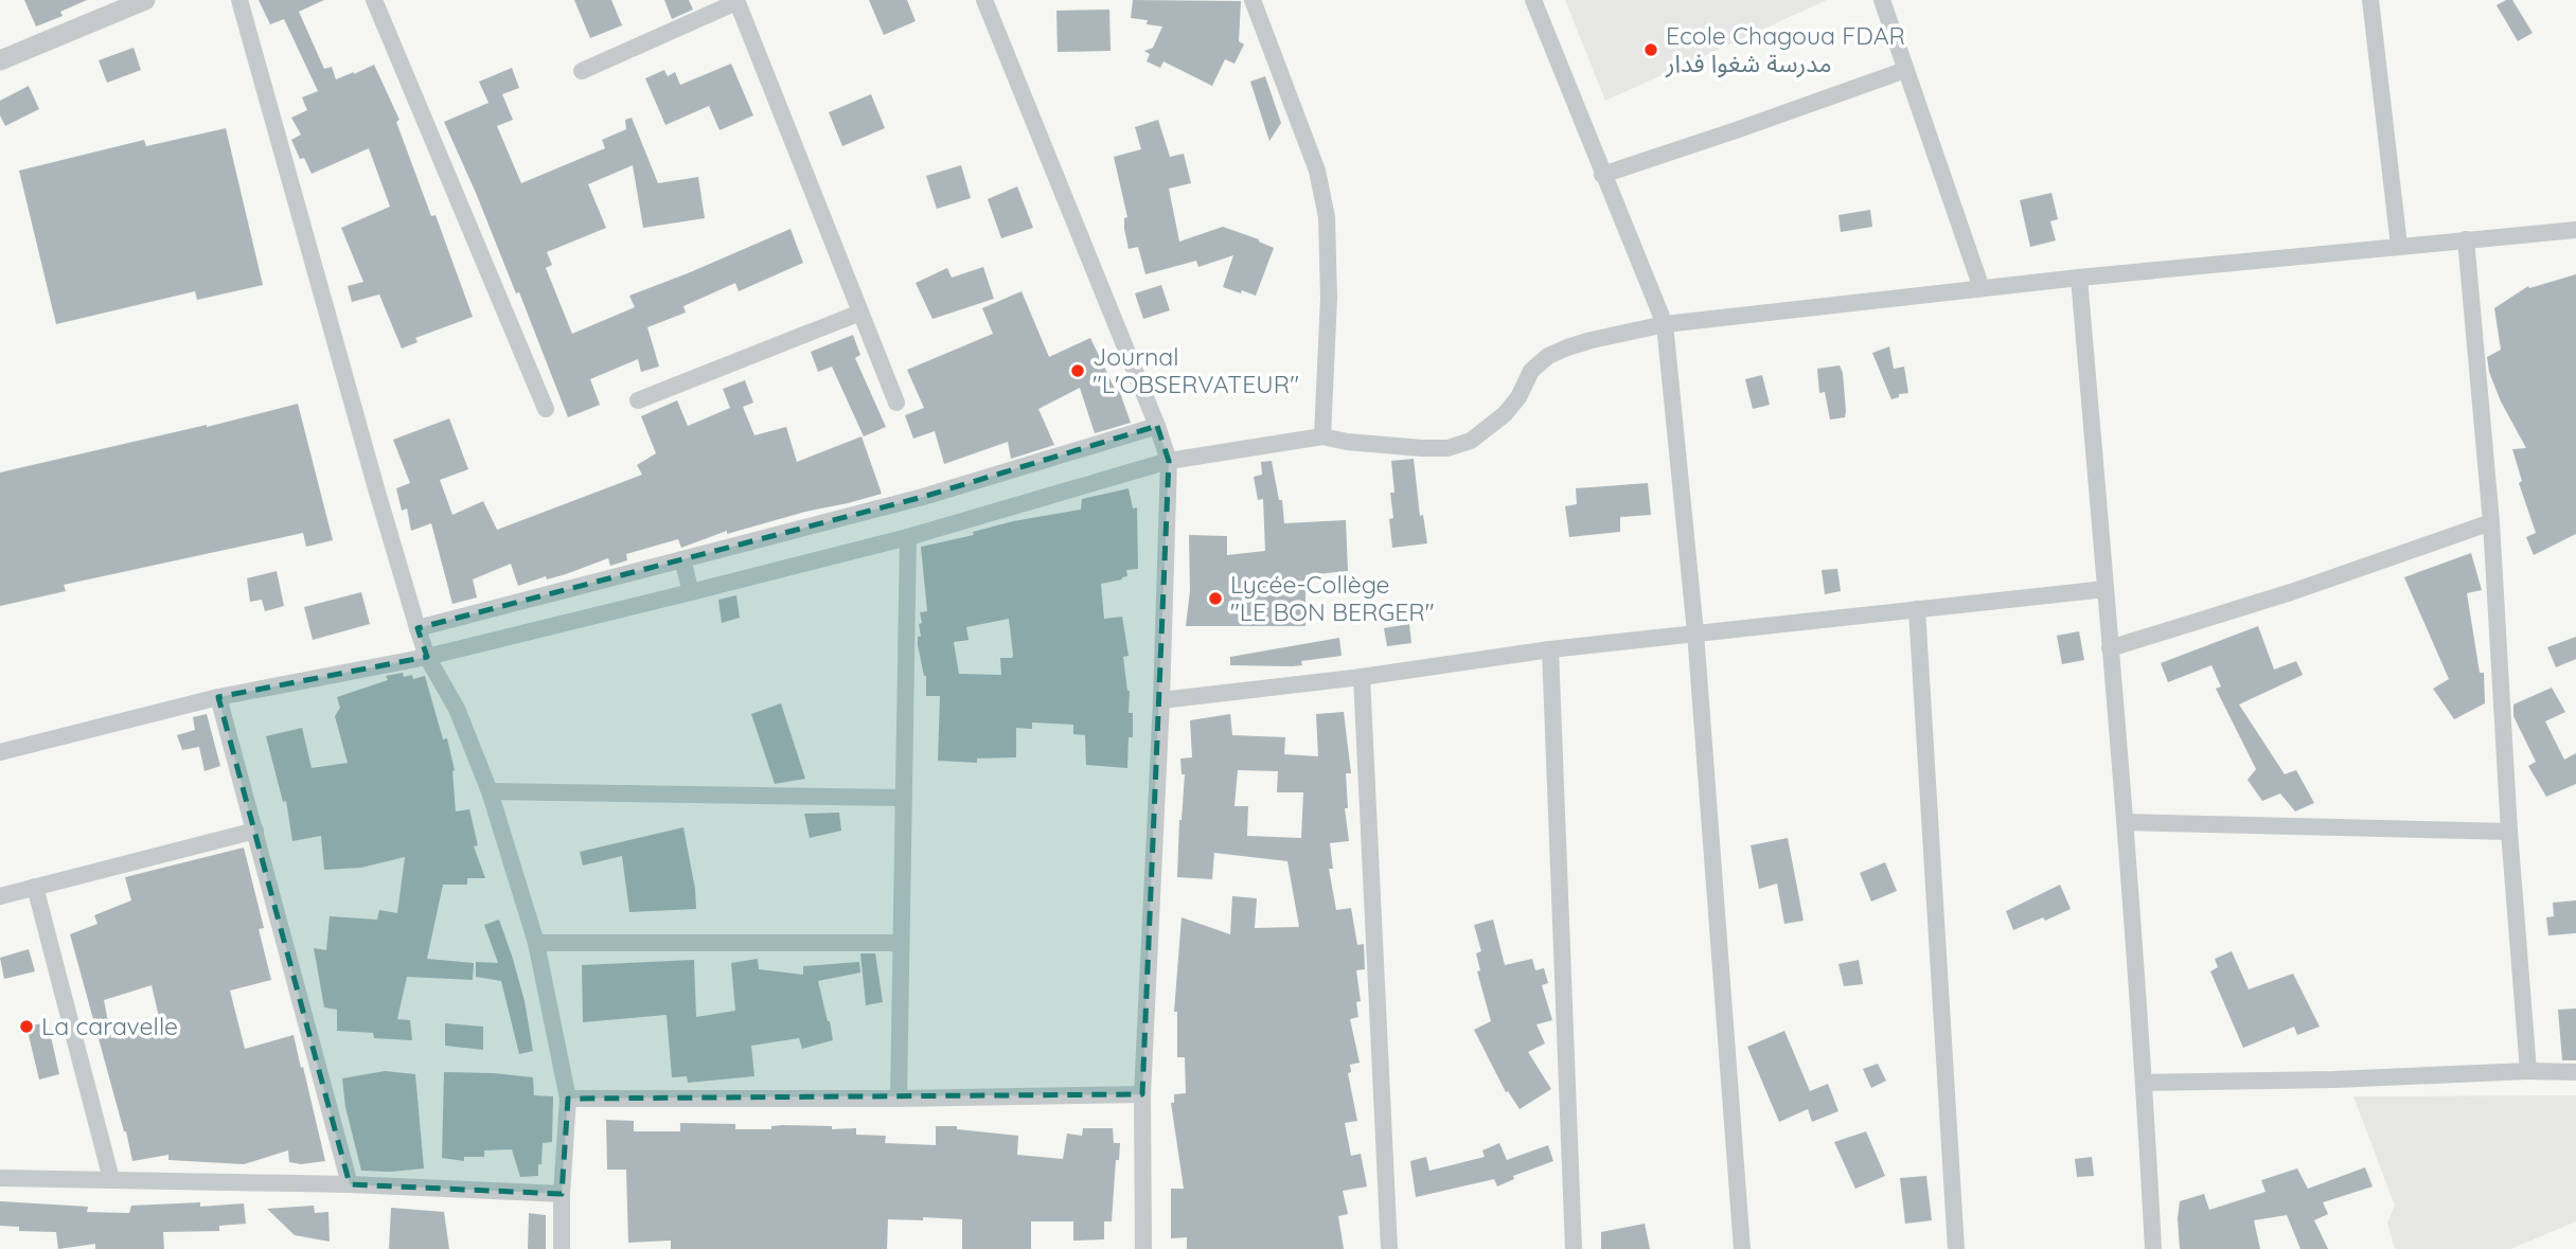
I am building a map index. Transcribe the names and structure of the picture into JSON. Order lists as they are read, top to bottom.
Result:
{
  "places": [
    "Ecole Chagoua FDAR مدرسة شغوا فدار",
    "Journal \"L'OBSERVATEUR\"",
    "Lycée-Collège \"LE BON BERGER\"",
    "La caravelle"
  ]
}
